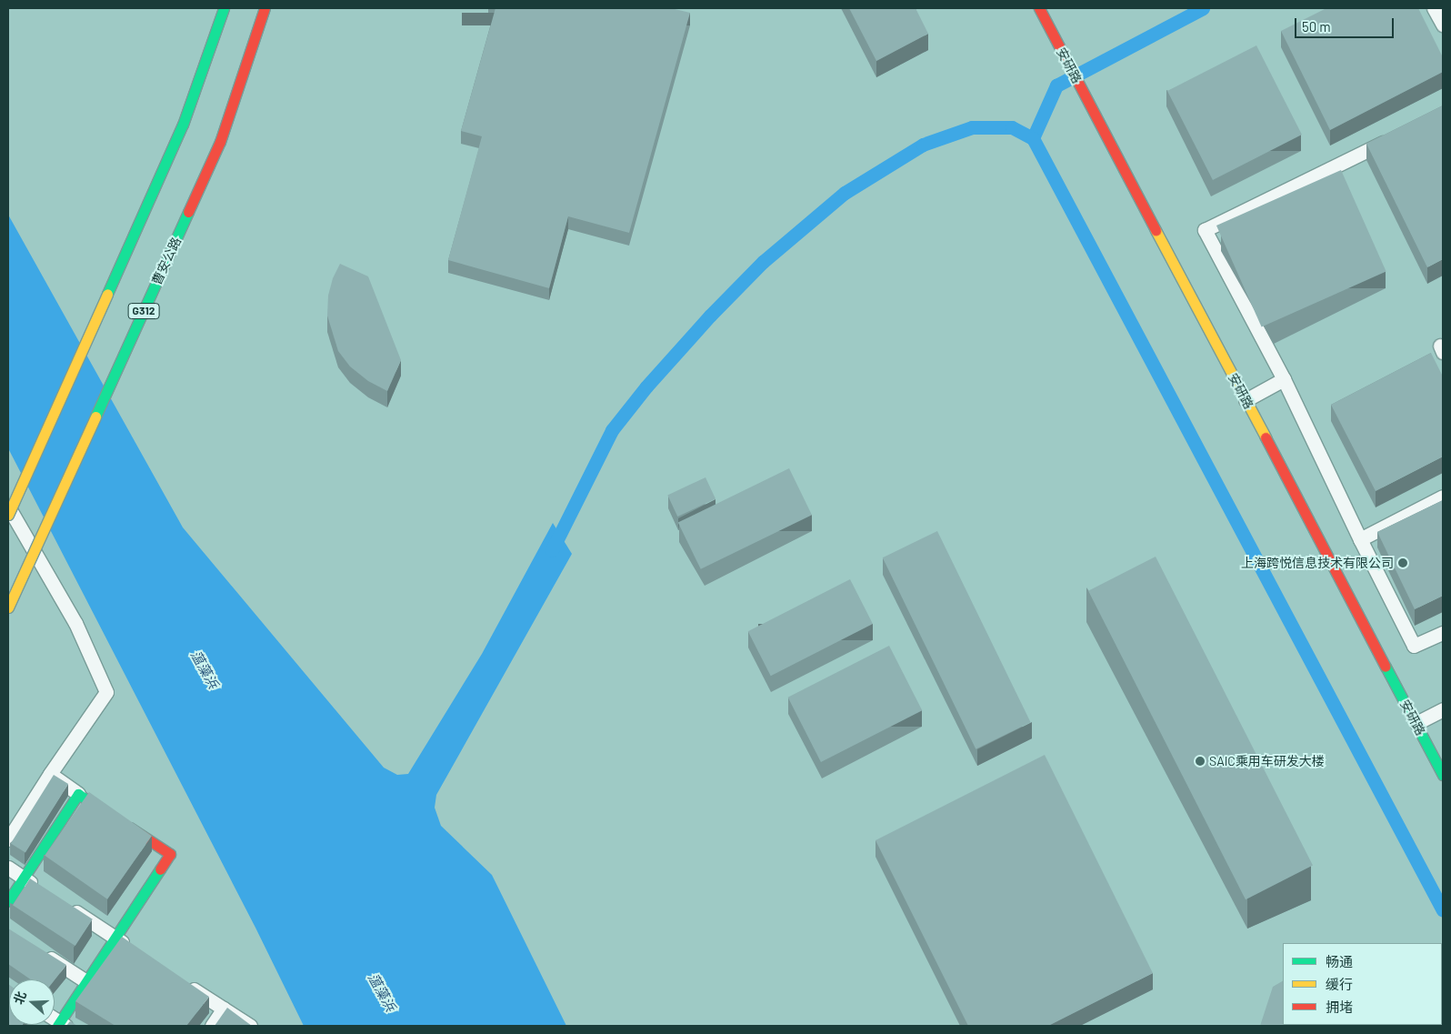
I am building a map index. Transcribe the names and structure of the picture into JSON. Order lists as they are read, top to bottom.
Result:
{
  "streets": {
    "main road": ["安研路", "曹安公路", "G312"]
  },
  "water": ["蕰藻浜"],
  "places": ["上海跨悦信息技术有限公司", "SAIC乘用车研发大楼"],
  "legend": ["畅通", "缓行", "拥堵"],
  "scale_bar": "50 m",
  "north": "left"
}
